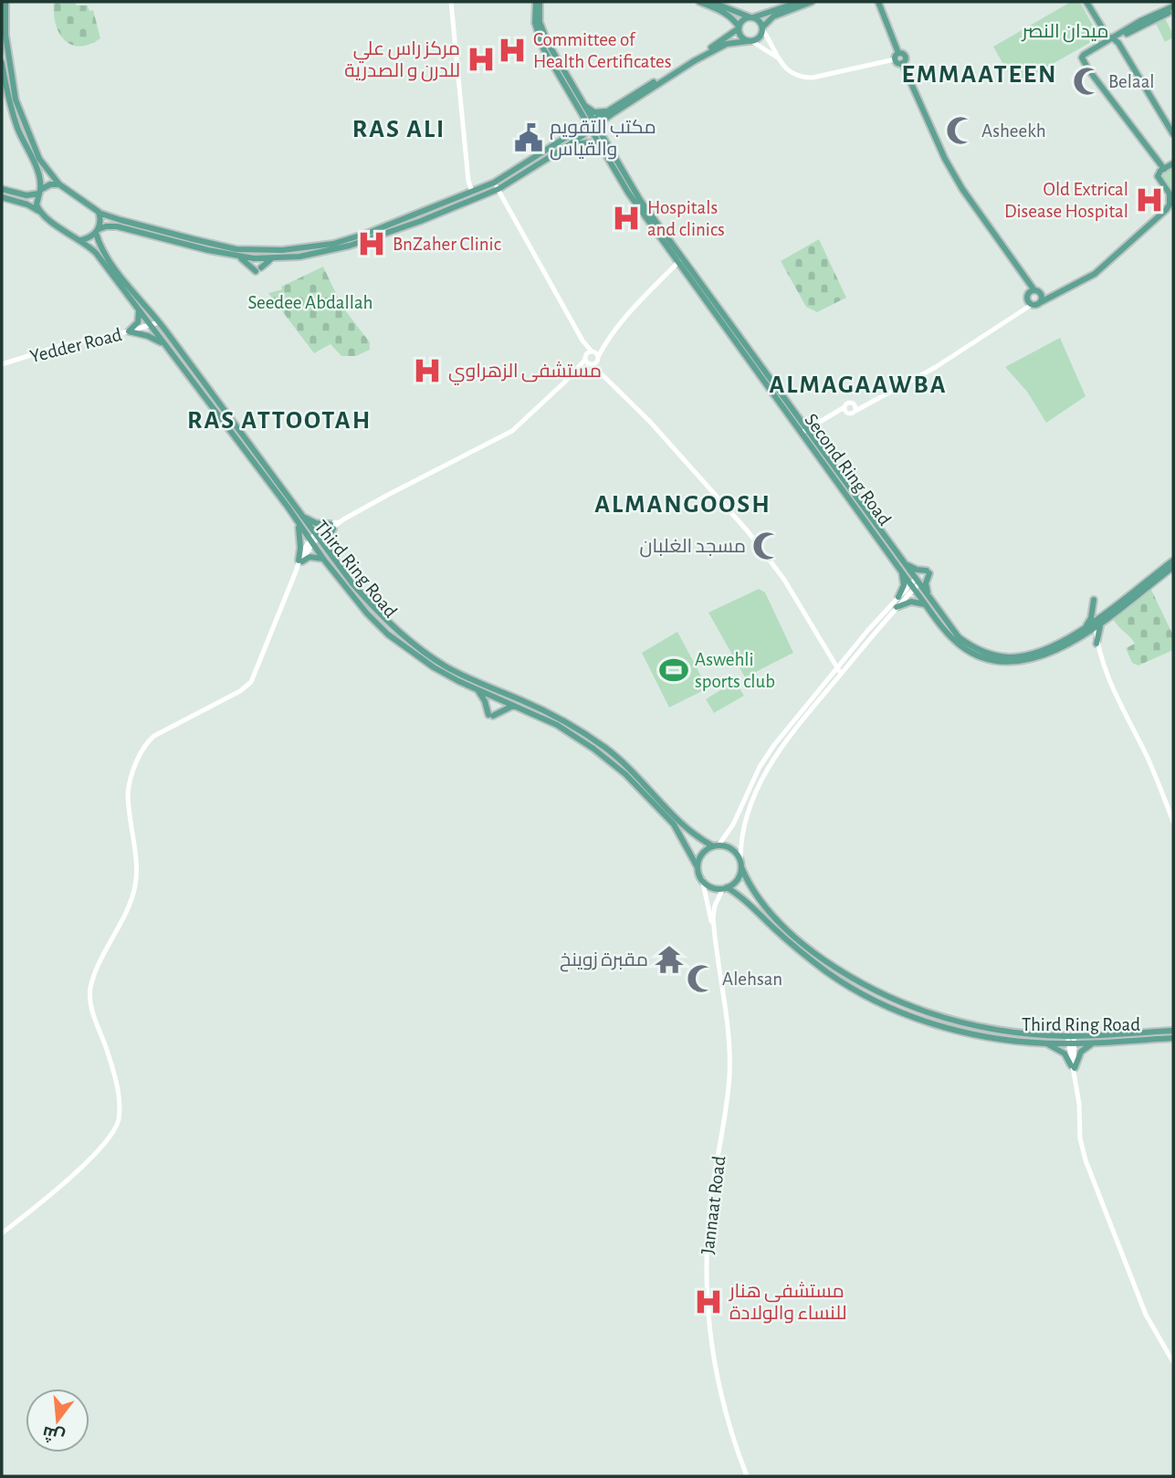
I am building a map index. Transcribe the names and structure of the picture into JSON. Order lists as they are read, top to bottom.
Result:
{
  "streets": {
    "main road": ["Second Ring Road", "Third Ring Road"],
    "street": ["Yedder Road", "Jannaat Road"]
  },
  "crossings": [
    ["Yedder Road", "Third Ring Road"]
  ],
  "districts": [
    "EMMAATEEN",
    "RAS ALI",
    "ALMAGAAWBA",
    "RAS ATTOOTAH",
    "ALMANGOOSH"
  ],
  "parks": ["ميدان النصر", "Seedee Abdallah"],
  "places": {
    "hospital": [
      "Committee of Health Certificates",
      "مركز راس علي للدرن و الصدرية",
      "Old Extrical Disease Hospital",
      "Hospitals and clinics",
      "BnZaher Clinic",
      "مستشفى الزهراوي",
      "مستشفى هنار للنساء والولادة"
    ],
    "mosque": [
      "Belaal",
      "Asheekh",
      "مسجد الغلبان",
      "Alehsan"
    ],
    "public building": ["مكتب التقويم والقياس"],
    "sports": ["Aswehli sports club"],
    "temple": ["مقبرة زوينخ"]
  },
  "north": "bottom"
}
